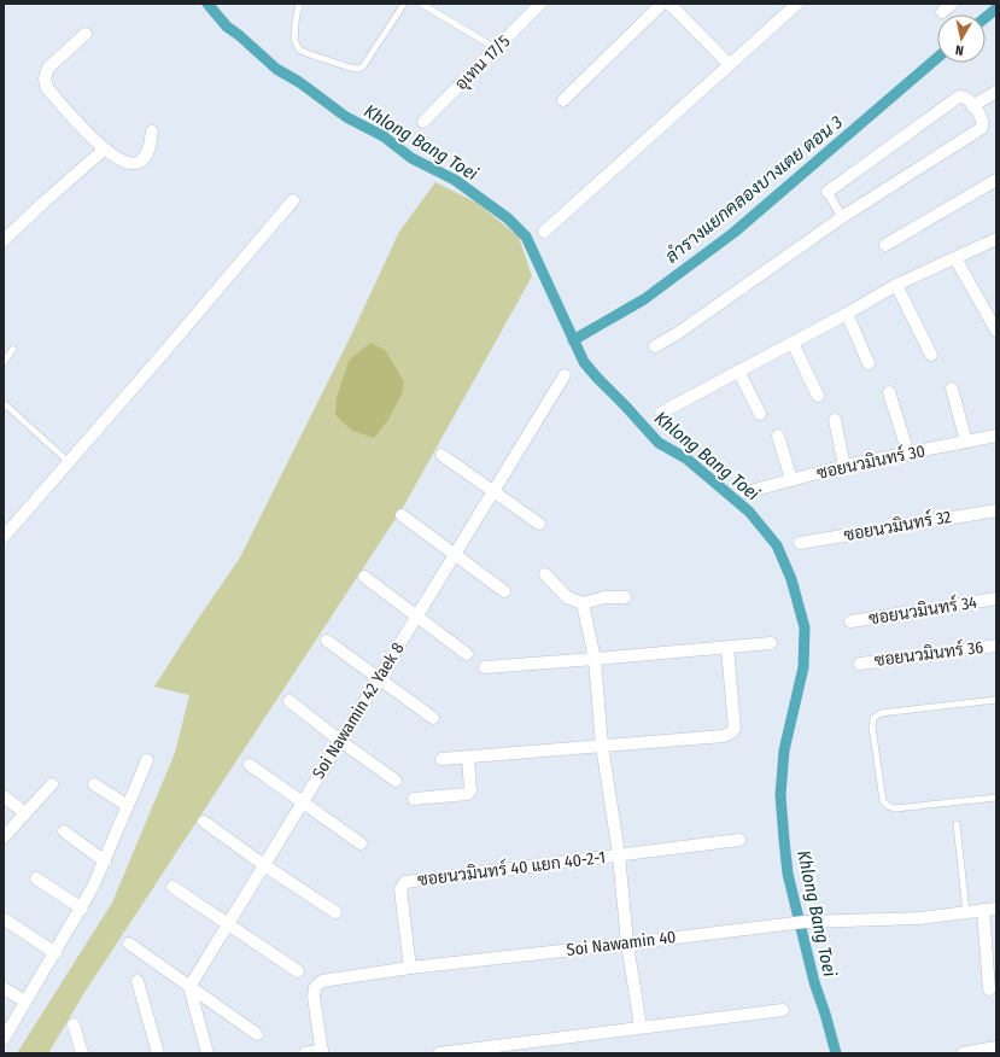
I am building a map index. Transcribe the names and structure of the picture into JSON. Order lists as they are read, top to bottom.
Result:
{
  "streets": {
    "street": [
      "อุเทน 17/5",
      "ซอยนวมินทร์ 30",
      "ซอยนวมินทร์ 32",
      "ซอยนวมินทร์ 34",
      "ซอยนวมินทร์ 36",
      "Soi Nawamin 42 Yaek 8",
      "ซอยนวมินทร์ 40 แยก 40-2-1",
      "Soi Nawamin 40"
    ]
  },
  "crossings": [
    ["ซอยนวมินทร์ 40 แยก 40-2-1", "Soi Nawamin 40"]
  ],
  "water": ["Khlong Bang Toei", "ลำรางแยกคลองบางเตย ตอน 3"],
  "north": "bottom"
}
